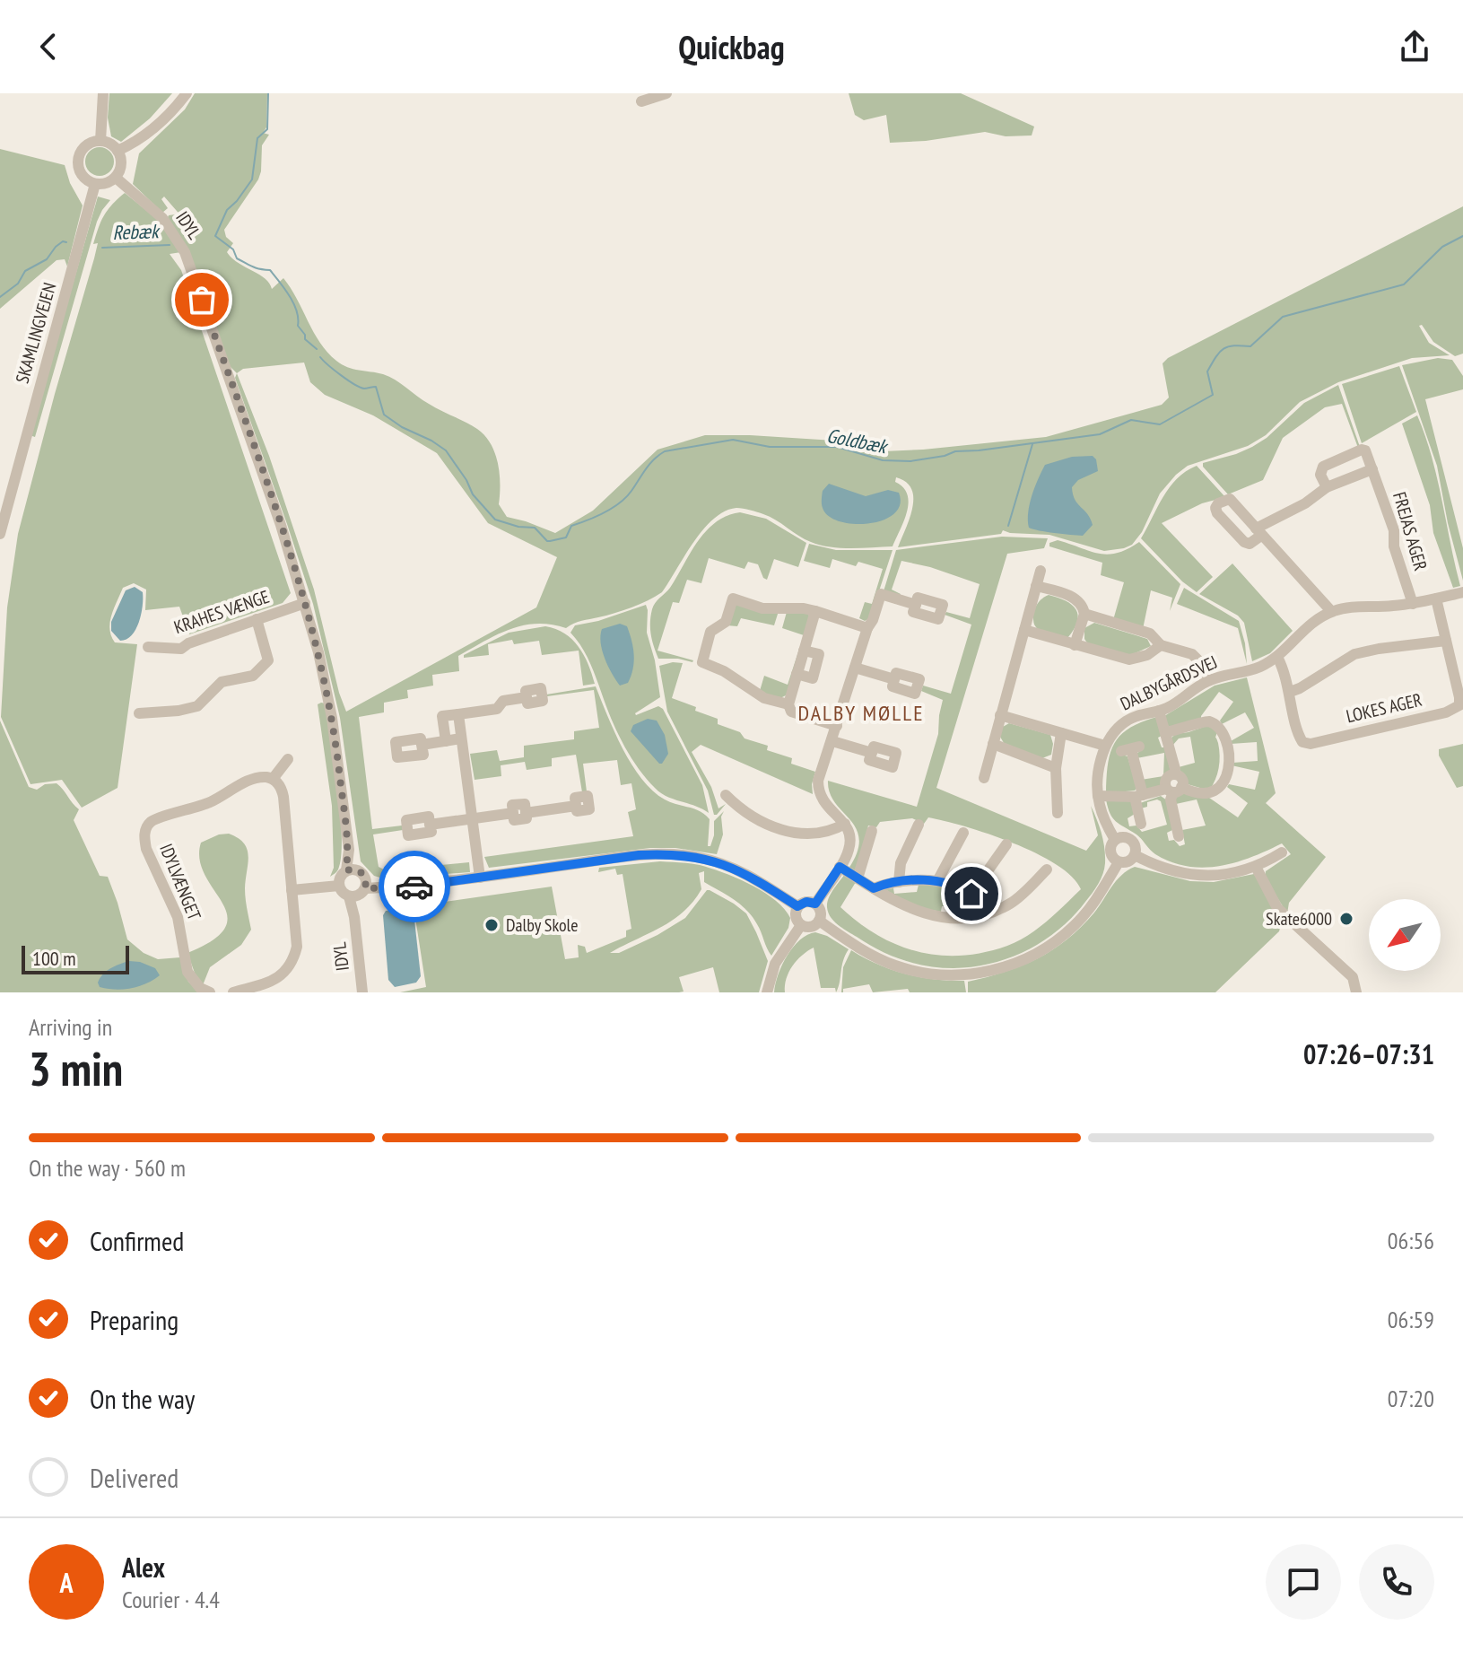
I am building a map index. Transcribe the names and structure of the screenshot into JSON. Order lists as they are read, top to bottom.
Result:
{
  "streets": {
    "street": [
      "IDYL",
      "SKAMLINGVEJEN",
      "FREJAS AGER",
      "KRAHES VÆNGE",
      "DALBYGÅRDSVEJ",
      "LOKES AGER",
      "IDYLVÆNGET"
    ]
  },
  "crossings": [
    ["IDYL", "SKAMLINGVEJEN"],
    ["IDYL", "KRAHES VÆNGE"],
    ["FREJAS AGER", "DALBYGÅRDSVEJ"],
    ["DALBYGÅRDSVEJ", "LOKES AGER"]
  ],
  "districts": ["DALBY MØLLE"],
  "water": ["Rebæk", "Goldbæk"],
  "places": ["Skate6000", "Dalby Skole"],
  "scale_bar": "100 m",
  "north": "bottom left",
  "page": {
    "header": "Quickbag",
    "scale": "100 m",
    "heading": ["3 min", "Arriving in", "07:26–07:31"],
    "panel": ["Alex", "Courier · 4.4"],
    "bar": "On the way · 560 m",
    "list": [
      ["Confirmed", "06:56"],
      ["Preparing", "06:59"],
      ["On the way", "07:20"],
      "Delivered"
    ],
    "round": "A"
  }
}
